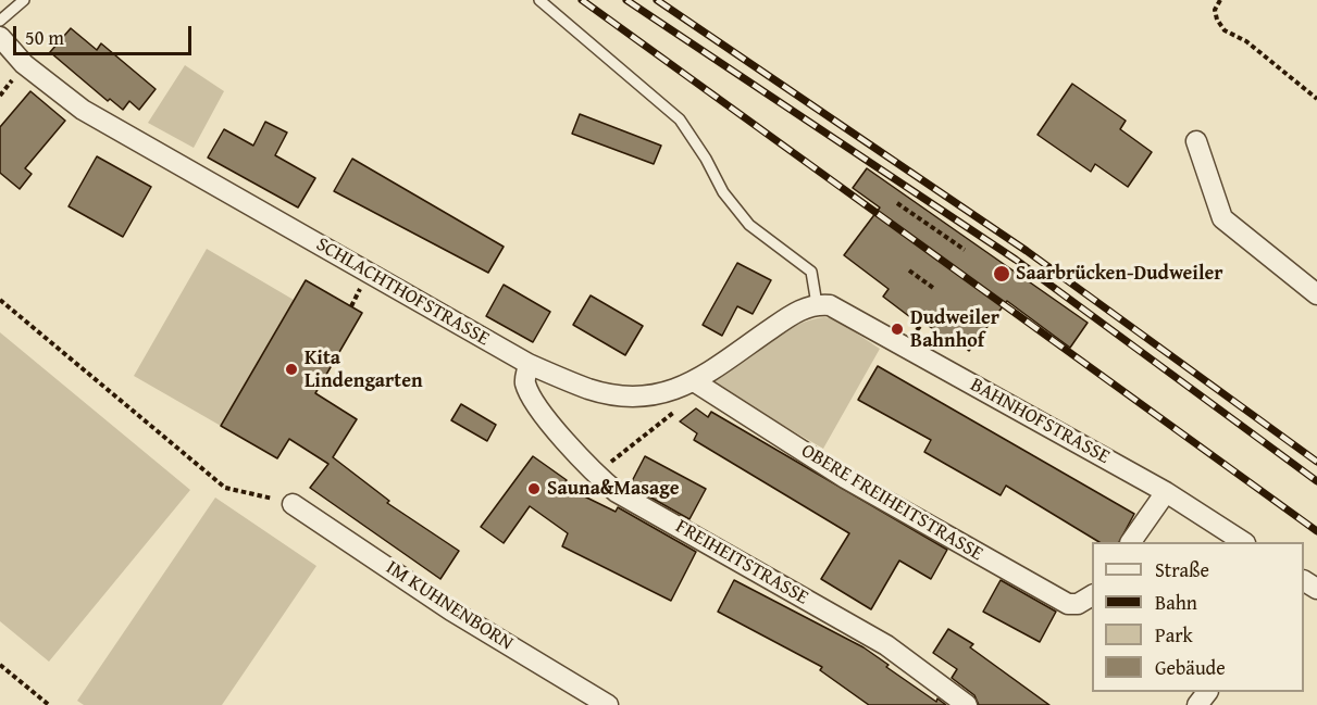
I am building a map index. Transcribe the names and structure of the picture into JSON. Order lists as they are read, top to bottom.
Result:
{
  "streets": {
    "street": [
      "SCHLACHTHOFSTRASSE",
      "BAHNHOFSTRASSE",
      "OBERE FREIHEITSTRASSE",
      "FREIHEITSTRASSE",
      "IM KUHNENBORN"
    ]
  },
  "crossings": [
    ["SCHLACHTHOFSTRASSE", "BAHNHOFSTRASSE"],
    ["SCHLACHTHOFSTRASSE", "OBERE FREIHEITSTRASSE"],
    ["SCHLACHTHOFSTRASSE", "FREIHEITSTRASSE"]
  ],
  "places": [
    "Saarbrücken-Dudweiler",
    "Dudweiler Bahnhof",
    "Kita Lindengarten",
    "Sauna&Masage"
  ],
  "legend": [
    "Straße",
    "Bahn",
    "Park",
    "Gebäude"
  ],
  "scale_bar": "50 m"
}
